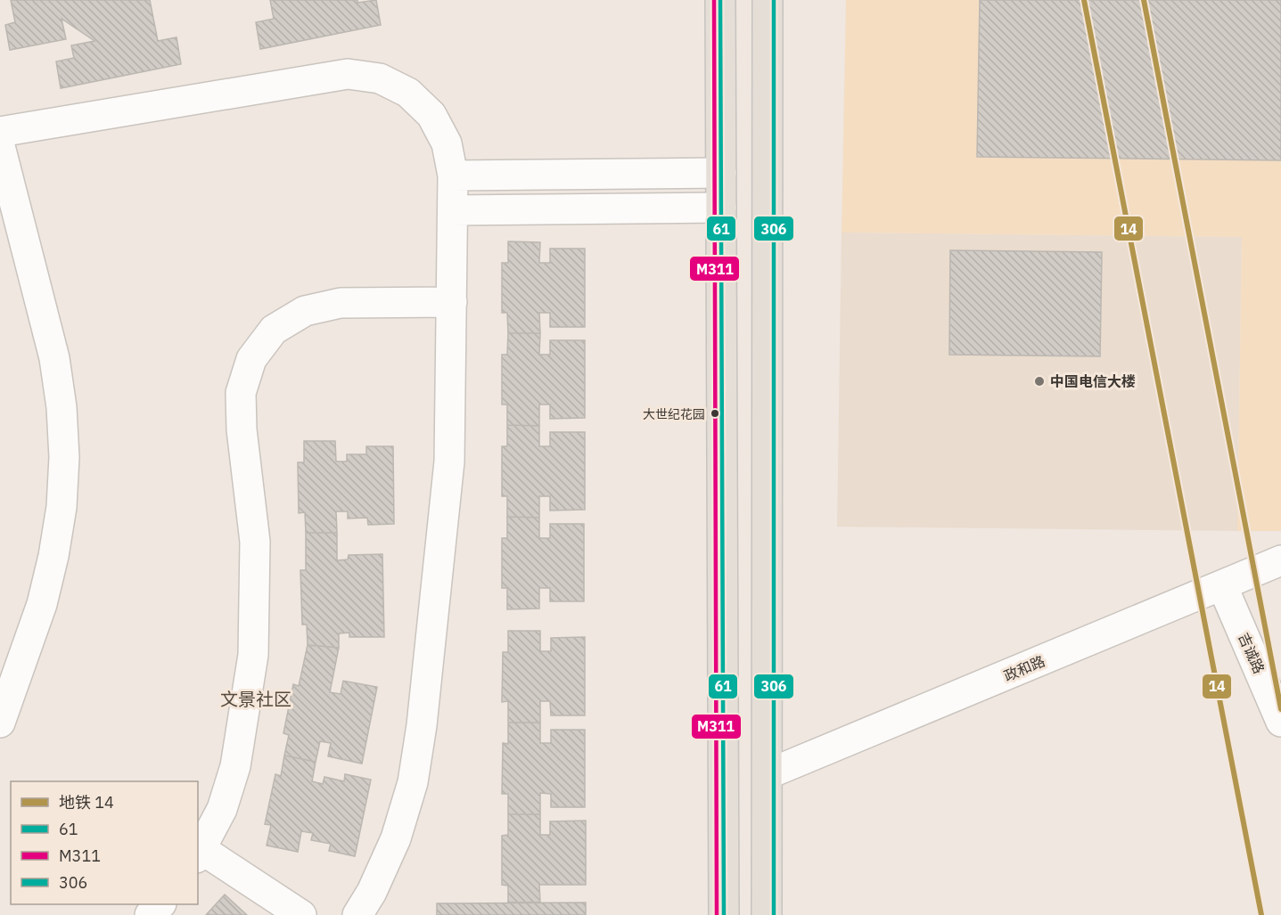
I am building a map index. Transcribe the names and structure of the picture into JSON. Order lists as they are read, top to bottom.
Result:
{
  "streets": {
    "street": ["吉诚路", "政和路"]
  },
  "crossings": [
    ["吉诚路", "政和路"]
  ],
  "districts": ["文景社区"],
  "places": ["中国电信大楼", "大世纪花园"],
  "lines": [
    "metro line 14",
    "transit line 61",
    "transit line M311",
    "transit line 306"
  ],
  "legend": [
    "地铁 14",
    "61",
    "M311",
    "306"
  ]
}
